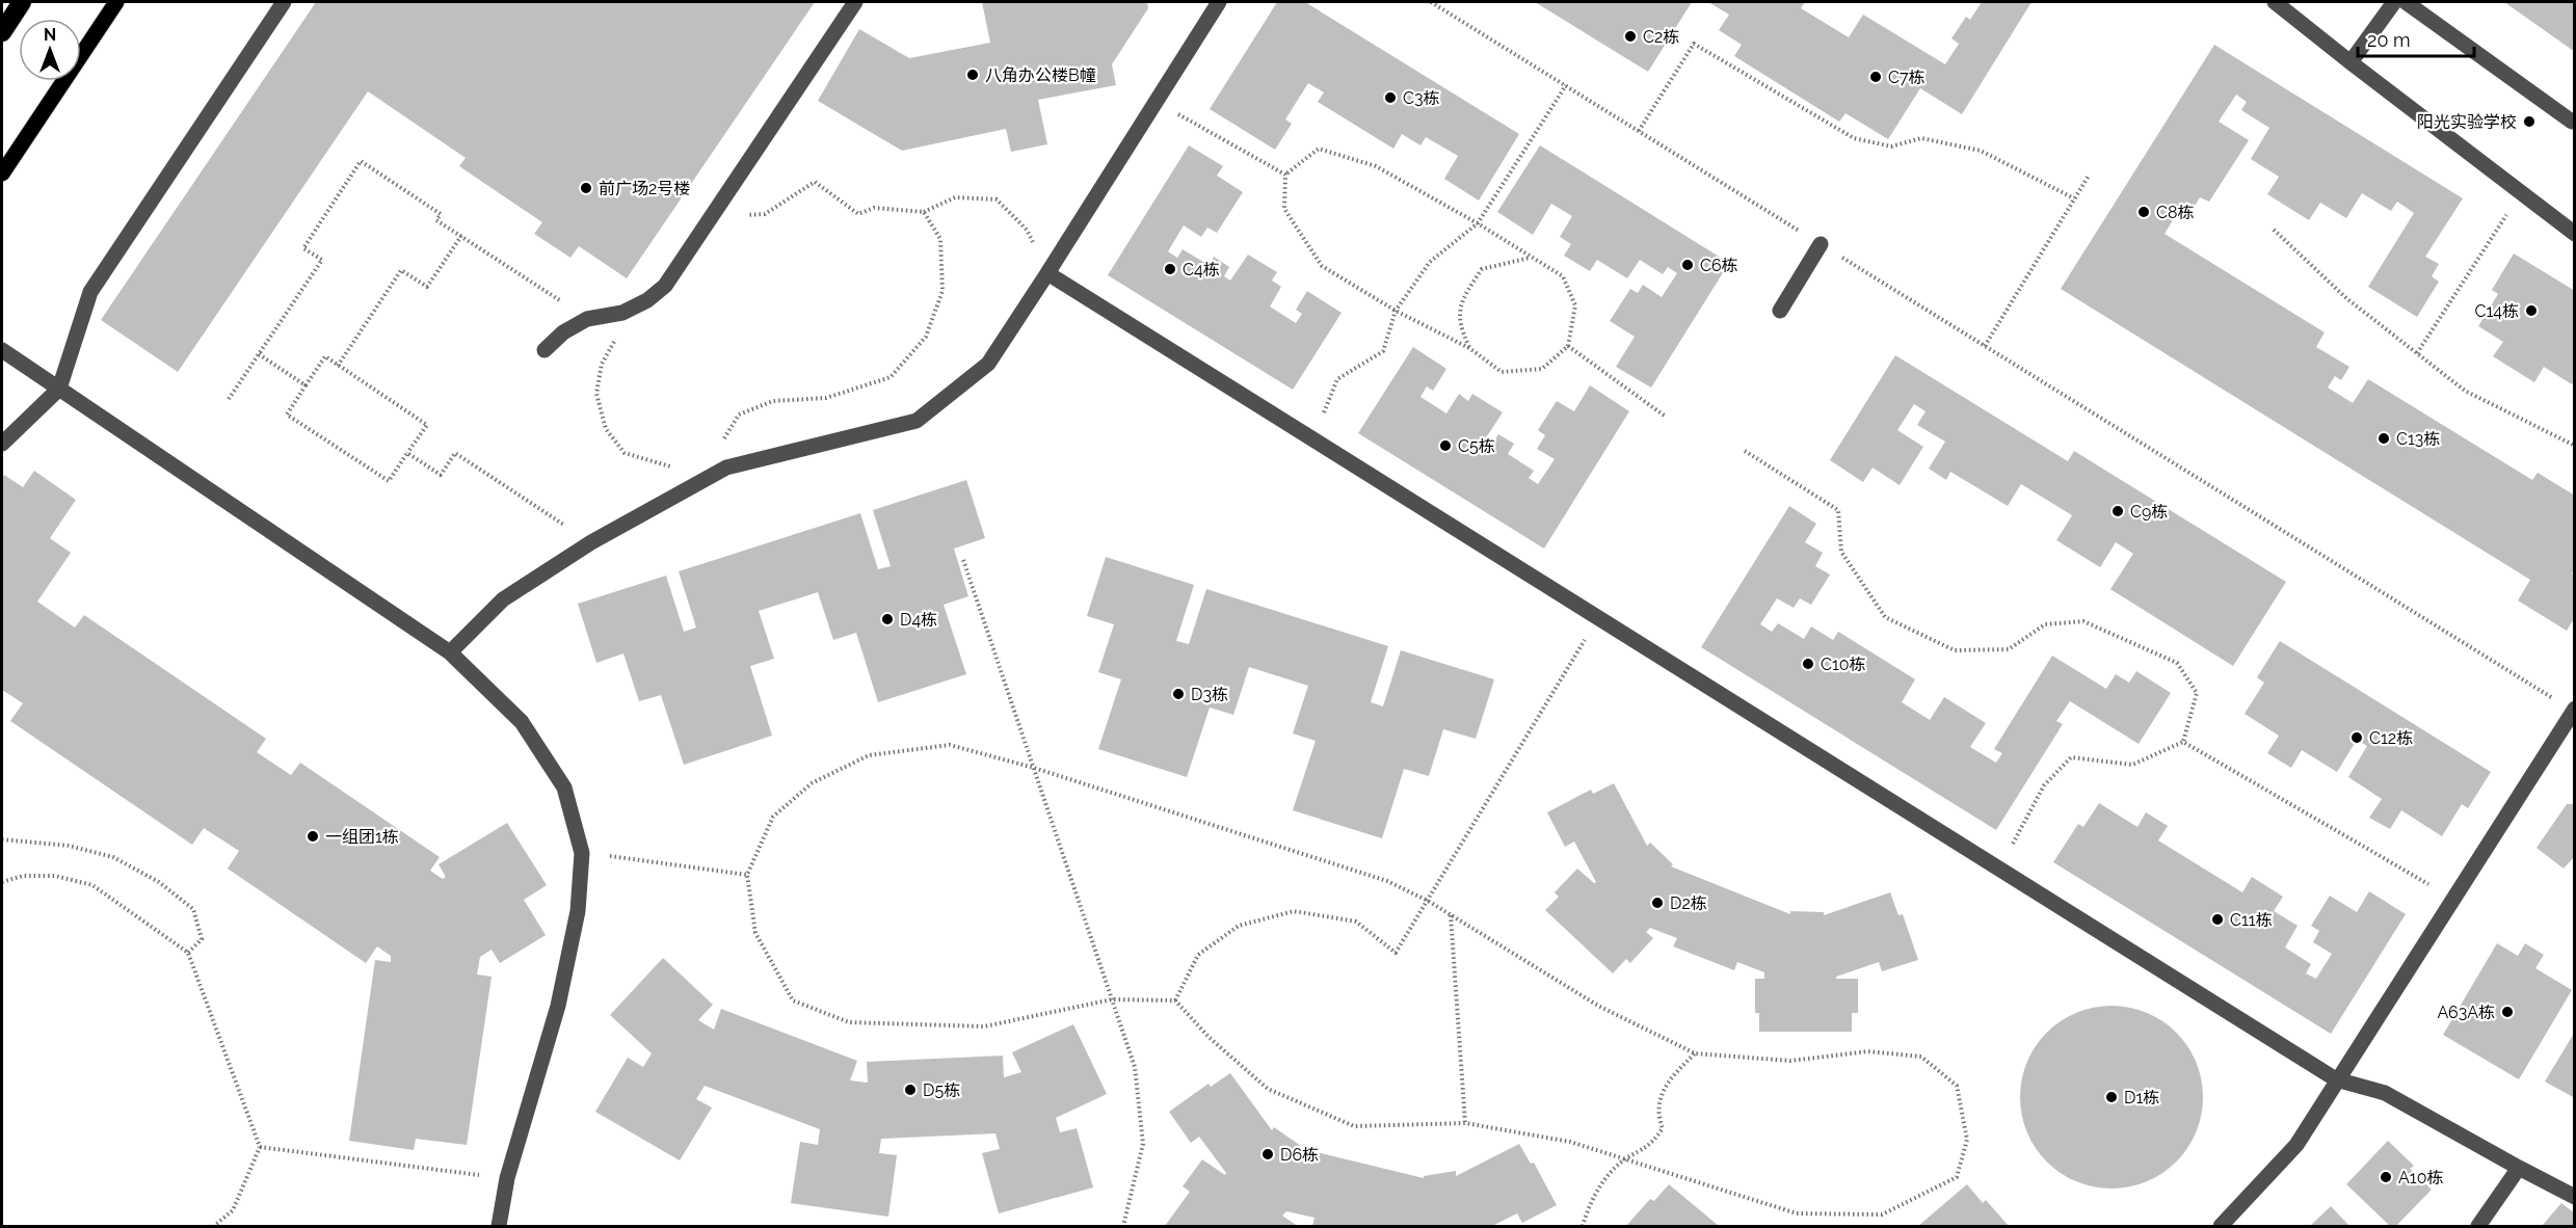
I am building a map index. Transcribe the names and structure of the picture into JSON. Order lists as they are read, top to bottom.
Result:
{
  "places": [
    "C2栋",
    "八角办公楼B幢",
    "C7栋",
    "C3栋",
    "阳光实验学校",
    "前广场2号楼",
    "C8栋",
    "C6栋",
    "C4栋",
    "C14栋",
    "C13栋",
    "C5栋",
    "C9栋",
    "D4栋",
    "C10栋",
    "D3栋",
    "C12栋",
    "一组团1栋",
    "D2栋",
    "C11栋",
    "A63A栋",
    "D5栋",
    "D1栋",
    "D6栋",
    "A10栋"
  ],
  "scale_bar": "20 m",
  "north": "top"
}
